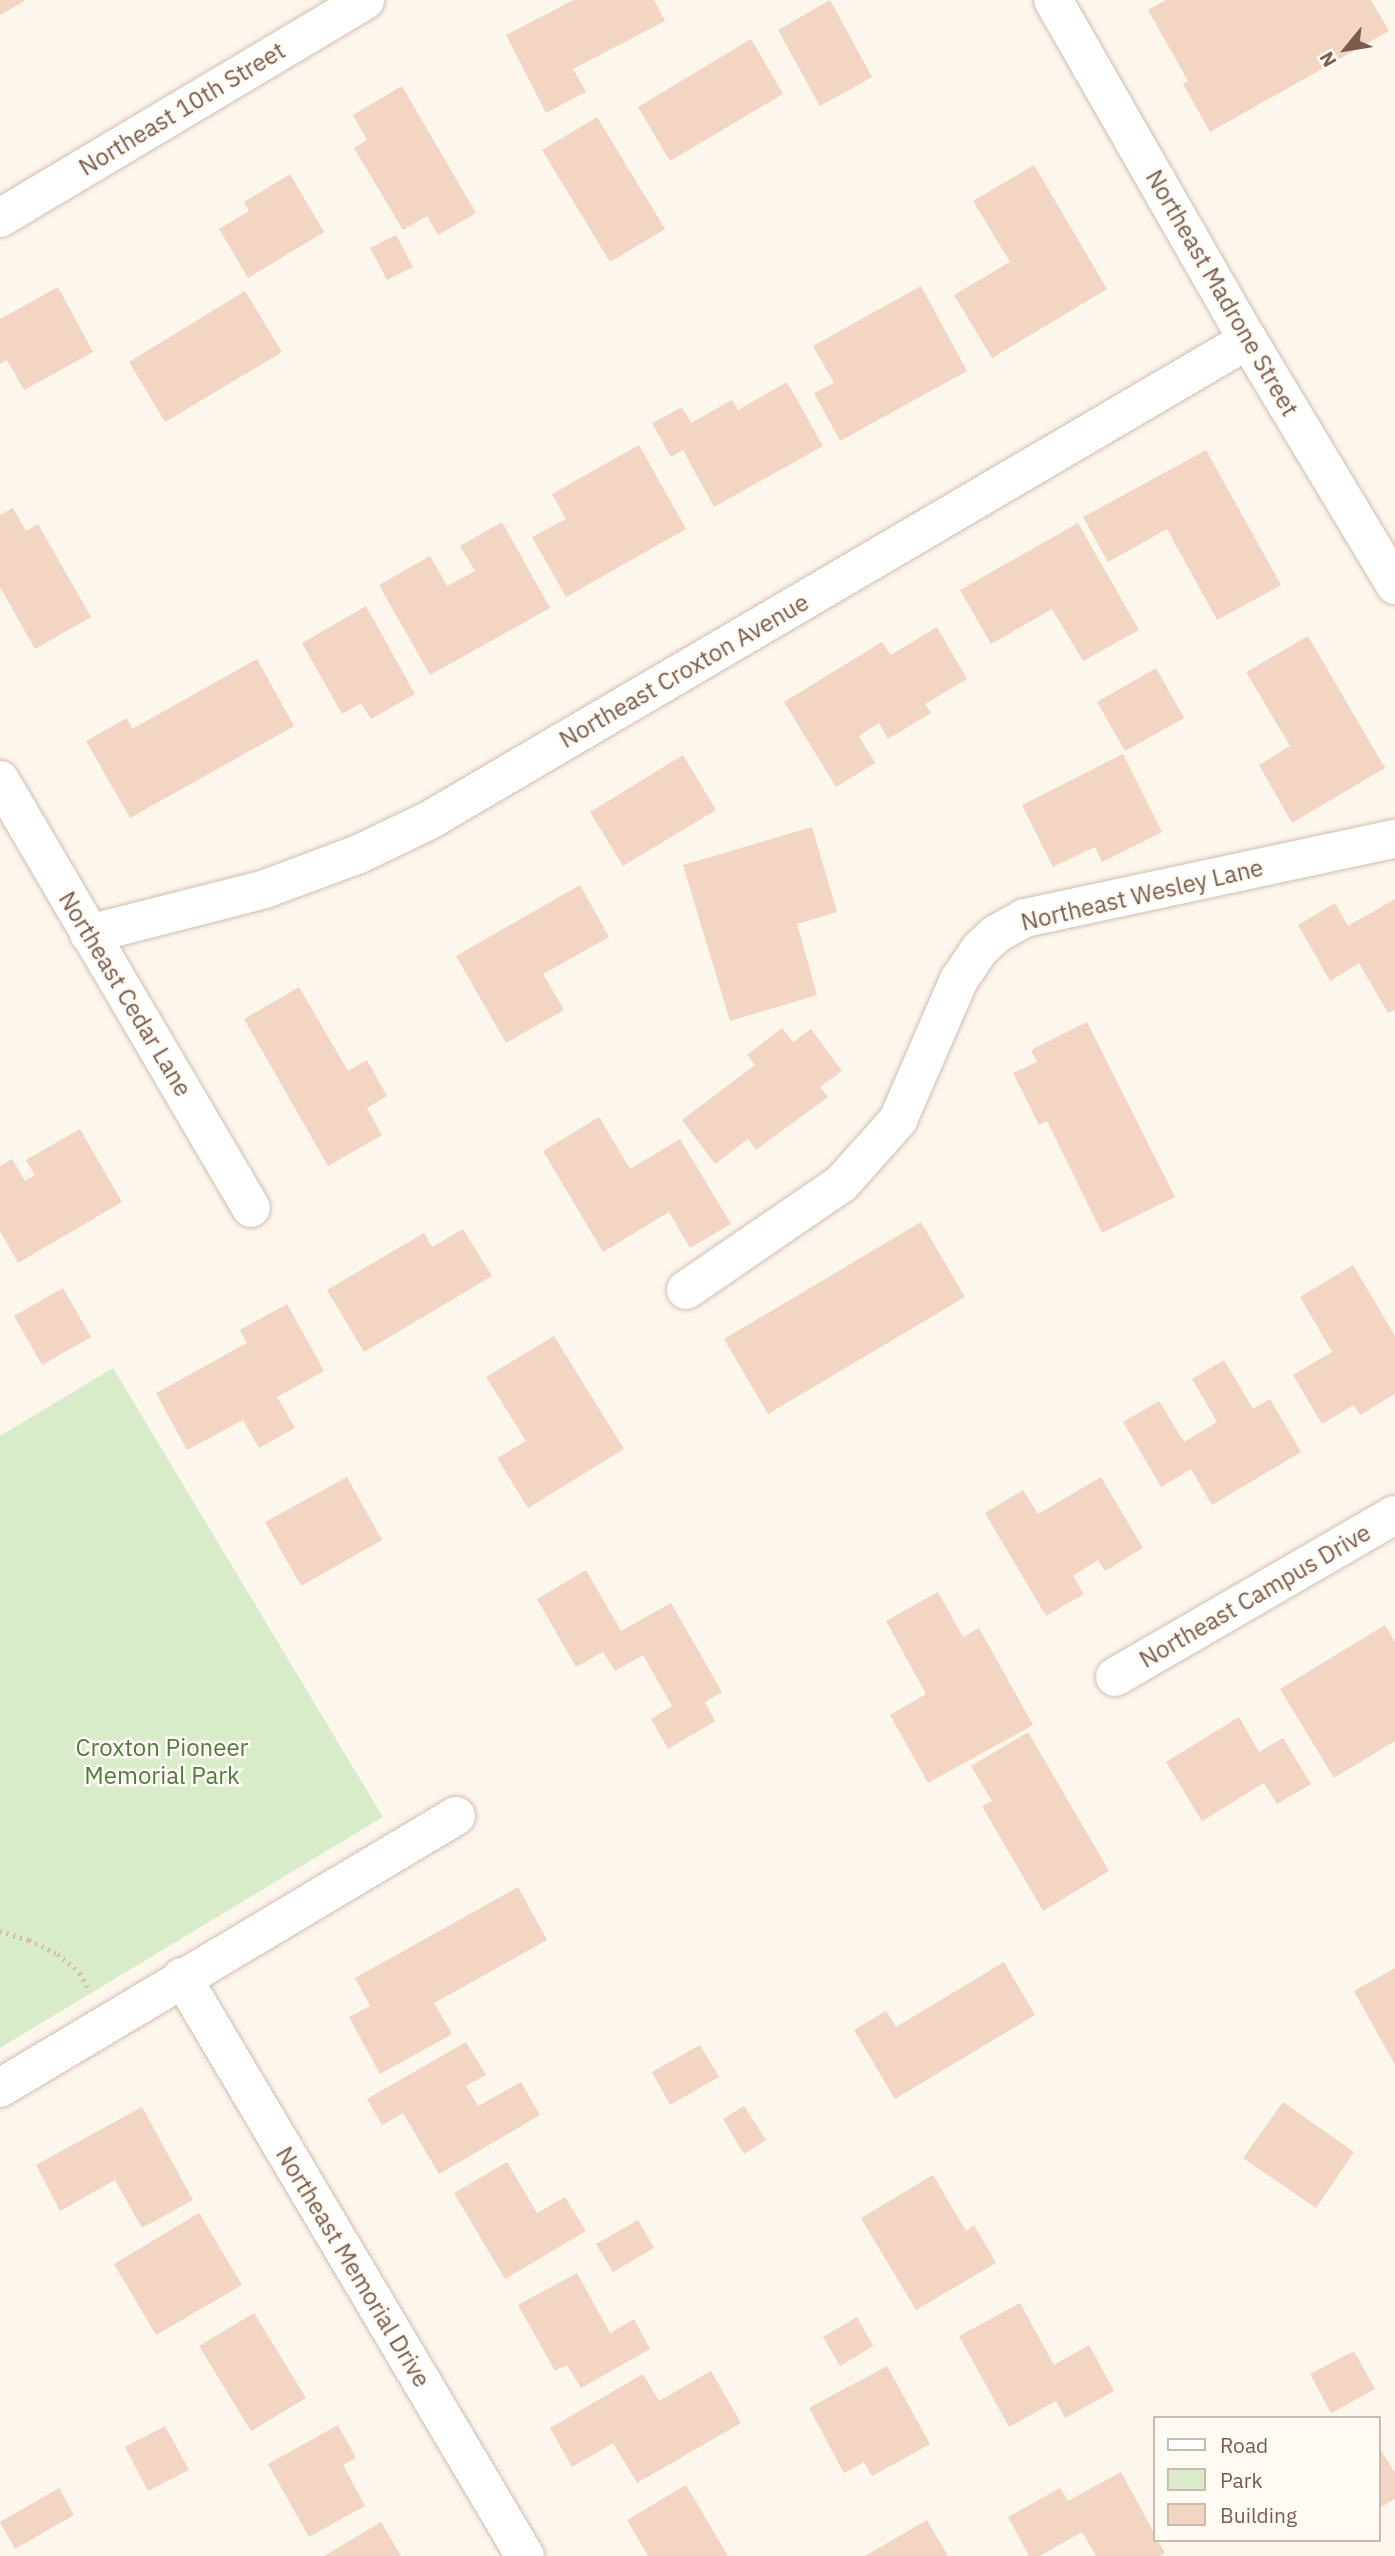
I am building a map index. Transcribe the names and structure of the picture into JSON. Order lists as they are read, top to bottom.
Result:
{
  "streets": {
    "street": [
      "Northeast 10th Street",
      "Northeast Madrone Street",
      "Northeast Croxton Avenue",
      "Northeast Wesley Lane",
      "Northeast Cedar Lane",
      "Northeast Campus Drive",
      "Northeast Memorial Drive"
    ]
  },
  "crossings": [
    ["Northeast Madrone Street", "Northeast Croxton Avenue"],
    ["Northeast Croxton Avenue", "Northeast Cedar Lane"]
  ],
  "parks": ["Croxton Pioneer Memorial Park"],
  "legend": ["Road", "Park", "Building"],
  "north": "bottom left"
}
